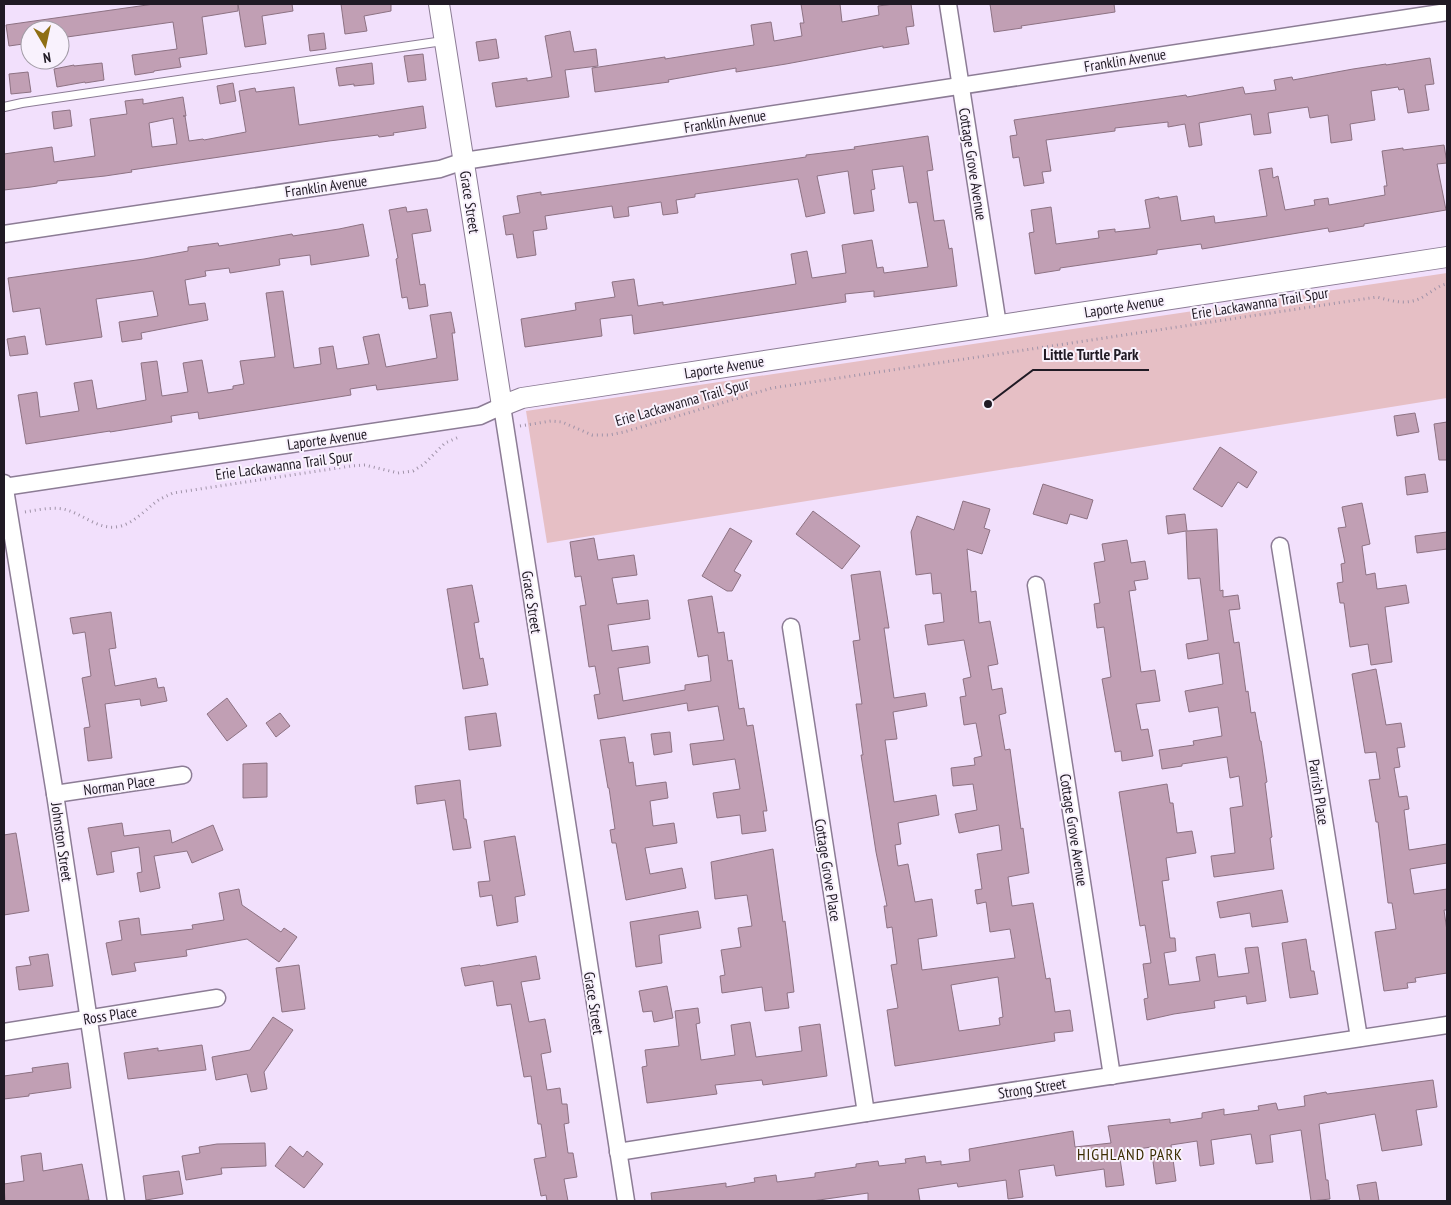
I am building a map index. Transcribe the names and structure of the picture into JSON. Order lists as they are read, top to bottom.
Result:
{
  "streets": {
    "street": [
      "Franklin Avenue",
      "Cottage Grove Avenue",
      "Grace Street",
      "Laporte Avenue",
      "Norman Place",
      "Parrish Place",
      "Johnston Street",
      "Cottage Grove Place",
      "Ross Place",
      "Strong Street"
    ],
    "path": ["Erie Lackawanna Trail Spur"]
  },
  "crossings": [
    ["Franklin Avenue", "Cottage Grove Avenue"],
    ["Franklin Avenue", "Grace Street"],
    ["Cottage Grove Avenue", "Laporte Avenue"],
    ["Cottage Grove Avenue", "Strong Street"],
    ["Grace Street", "Erie Lackawanna Trail Spur"],
    ["Grace Street", "Laporte Avenue"],
    ["Grace Street", "Strong Street"],
    ["Erie Lackawanna Trail Spur", "Johnston Street"],
    ["Laporte Avenue", "Johnston Street"],
    ["Norman Place", "Johnston Street"],
    ["Parrish Place", "Strong Street"],
    ["Johnston Street", "Ross Place"],
    ["Cottage Grove Place", "Strong Street"]
  ],
  "districts": ["HIGHLAND PARK"],
  "places": ["Little Turtle Park"],
  "north": "bottom"
}
